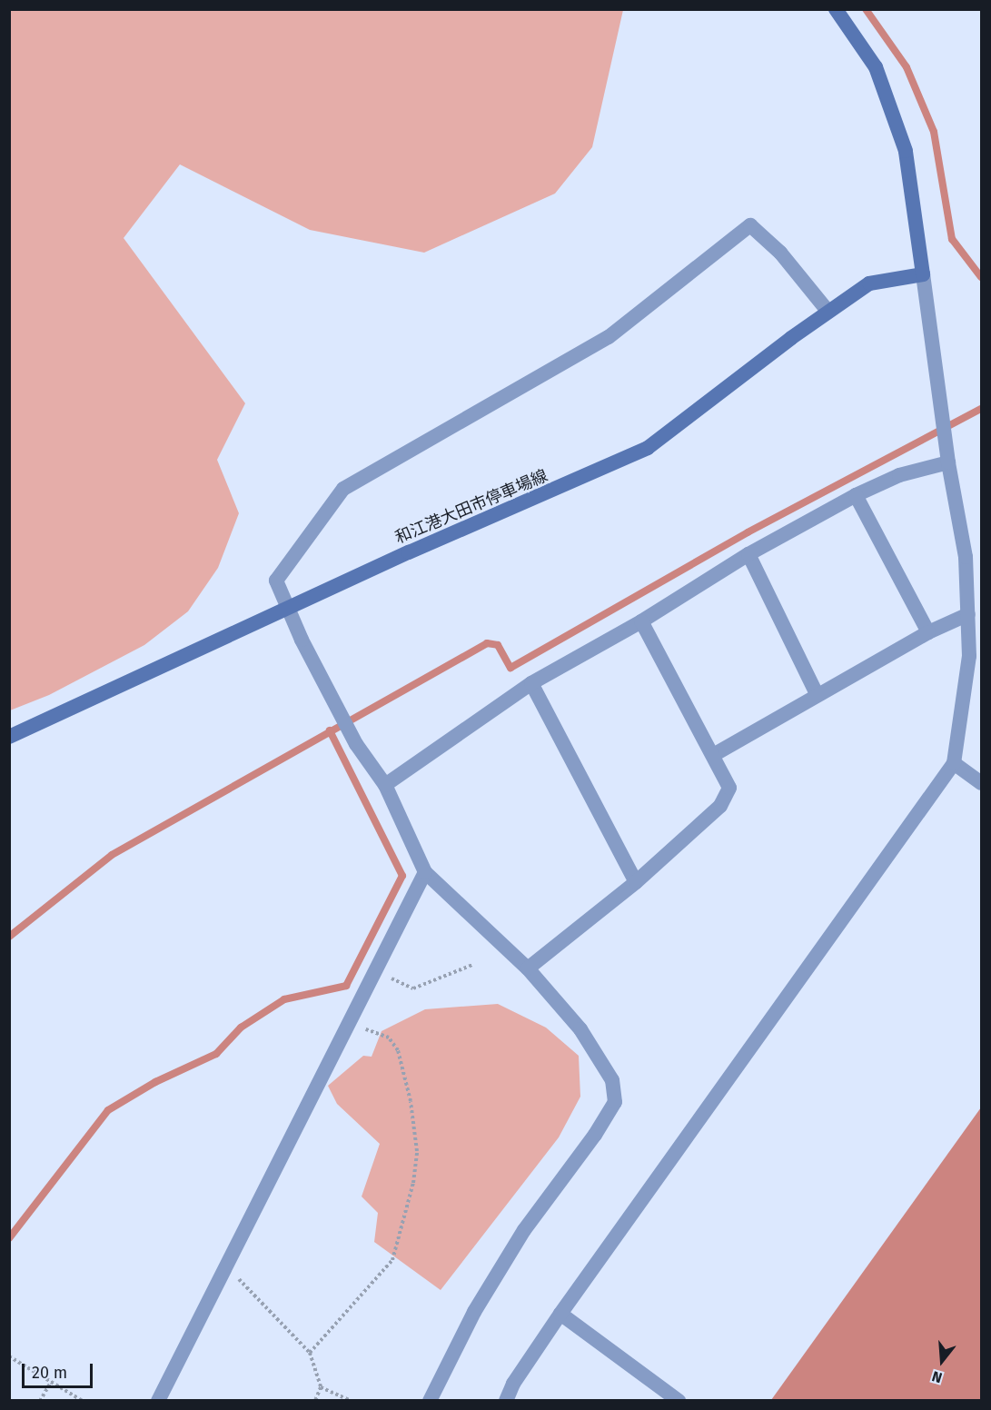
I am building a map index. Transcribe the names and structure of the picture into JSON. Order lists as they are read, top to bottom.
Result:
{
  "streets": {
    "main road": ["和江港大田市停車場線"]
  },
  "scale_bar": "20 m",
  "north": "bottom"
}
